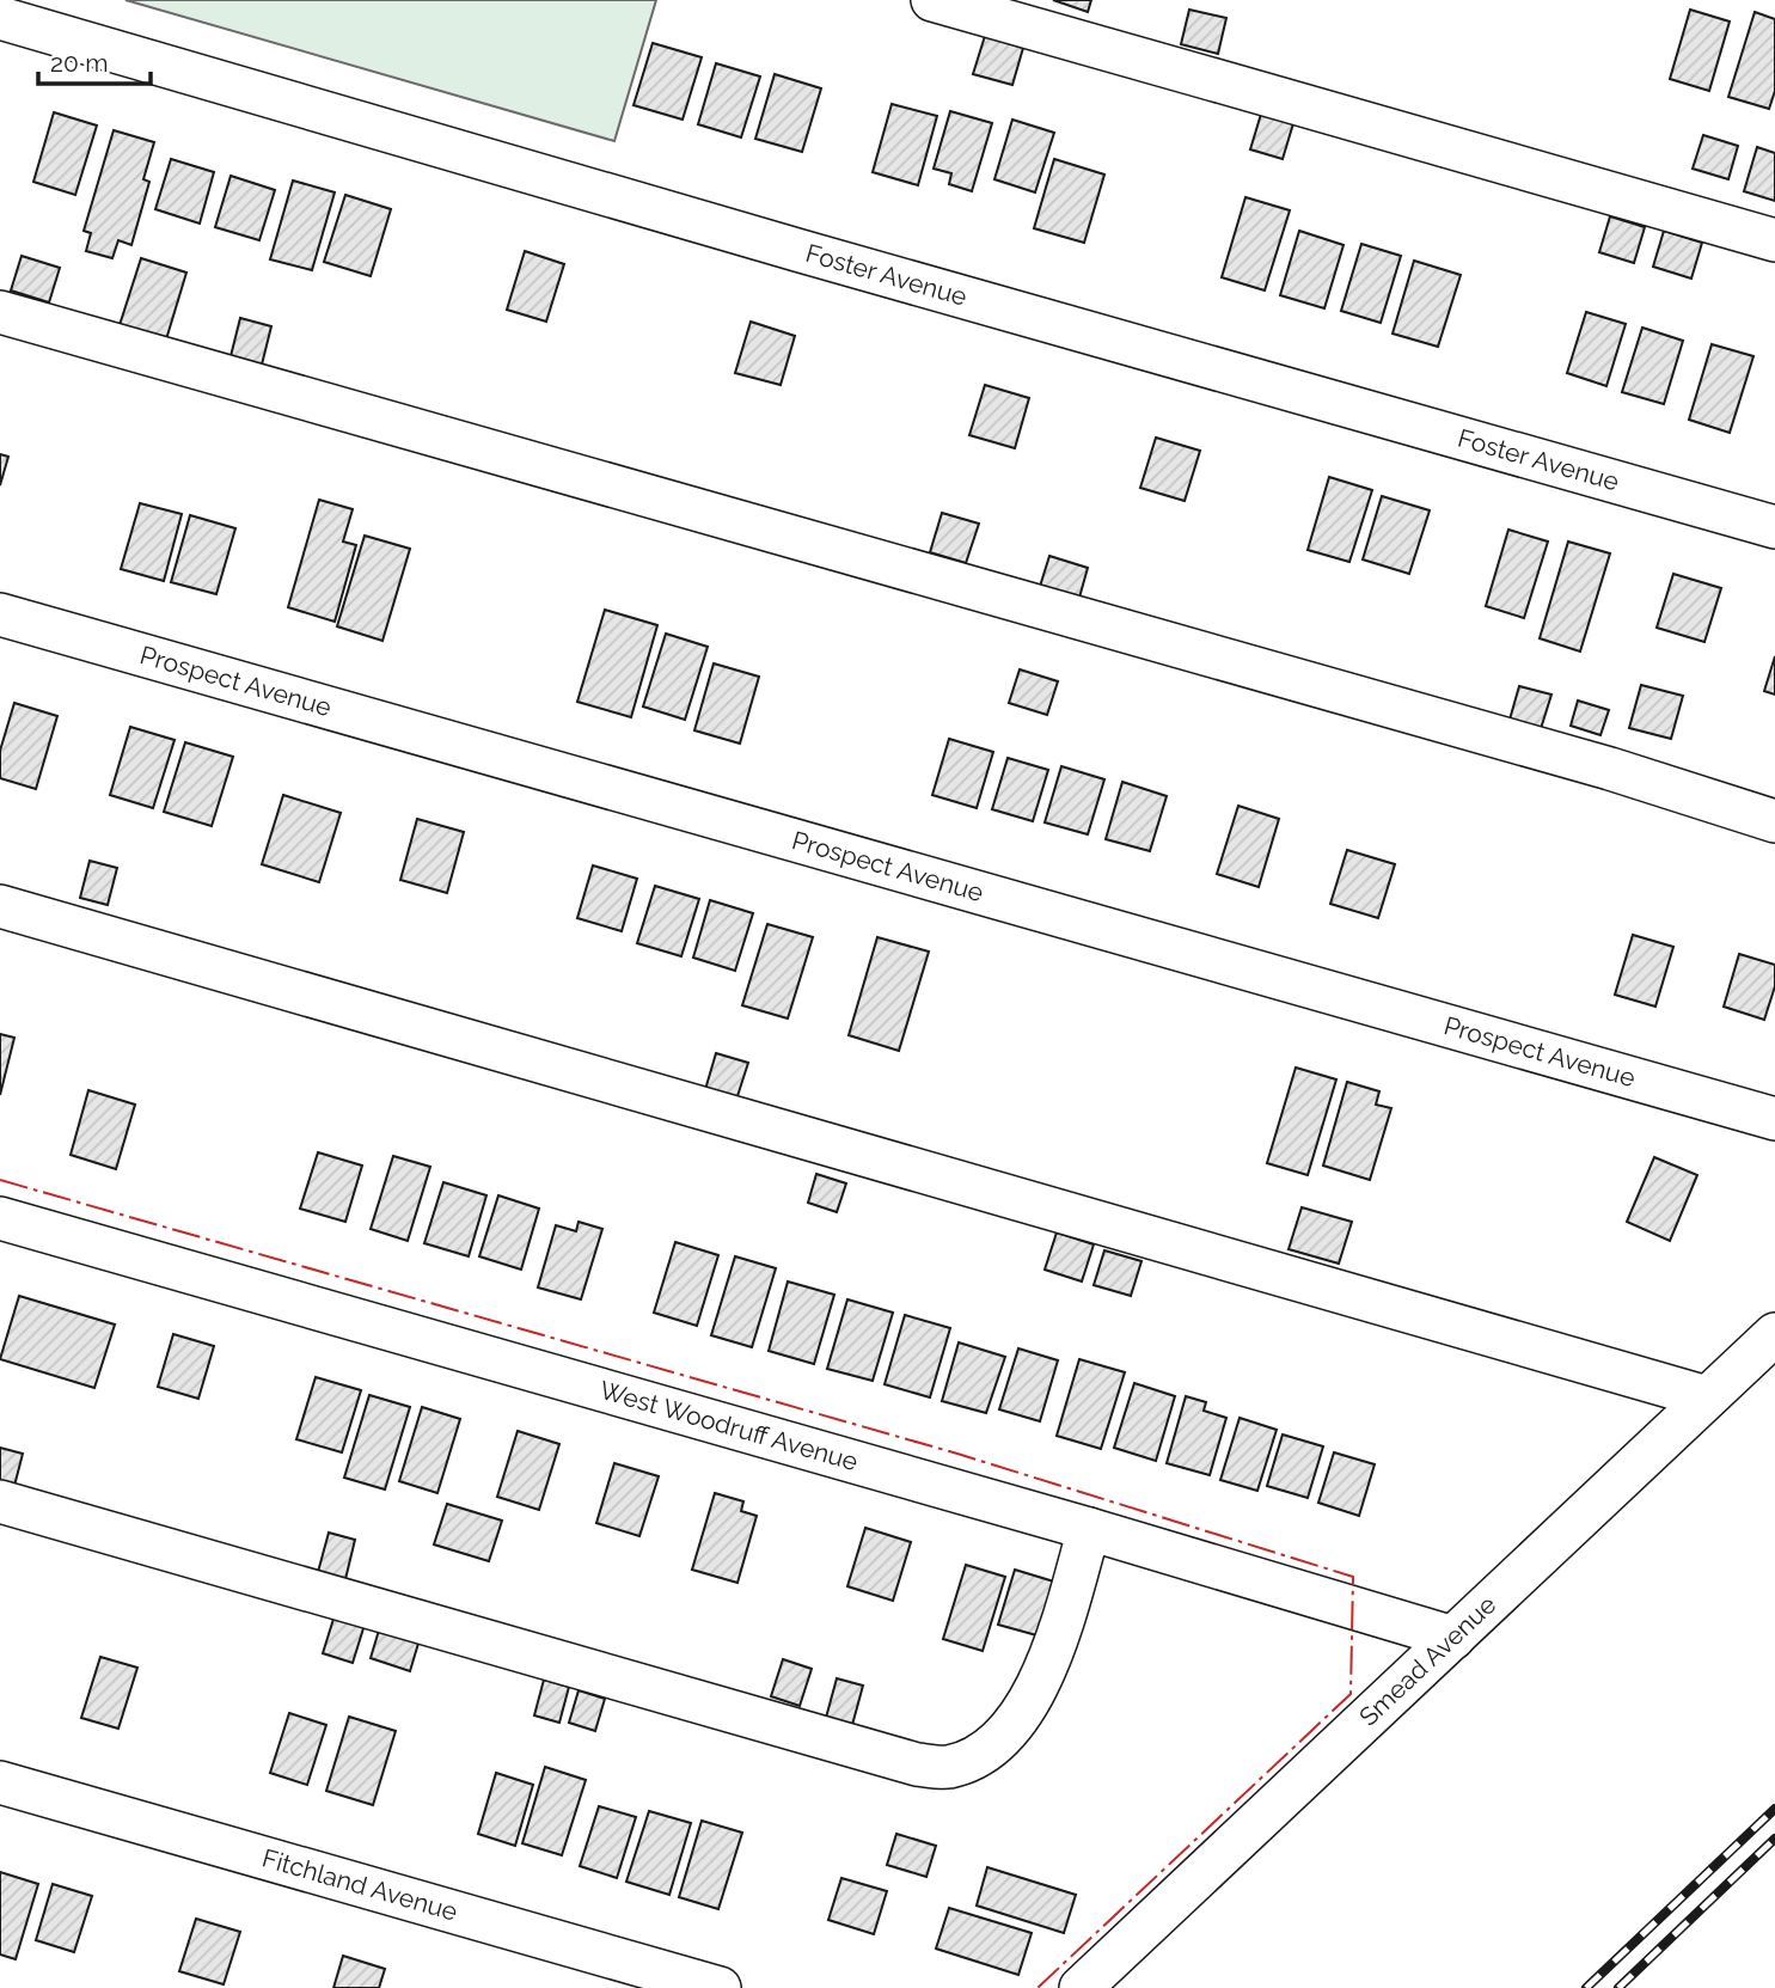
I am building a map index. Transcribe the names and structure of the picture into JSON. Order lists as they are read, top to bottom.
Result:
{
  "streets": {
    "street": [
      "Foster Avenue",
      "Prospect Avenue",
      "West Woodruff Avenue",
      "Smead Avenue",
      "Fitchland Avenue"
    ]
  },
  "crossings": [
    ["West Woodruff Avenue", "Smead Avenue"]
  ],
  "scale_bar": "20 m"
}
